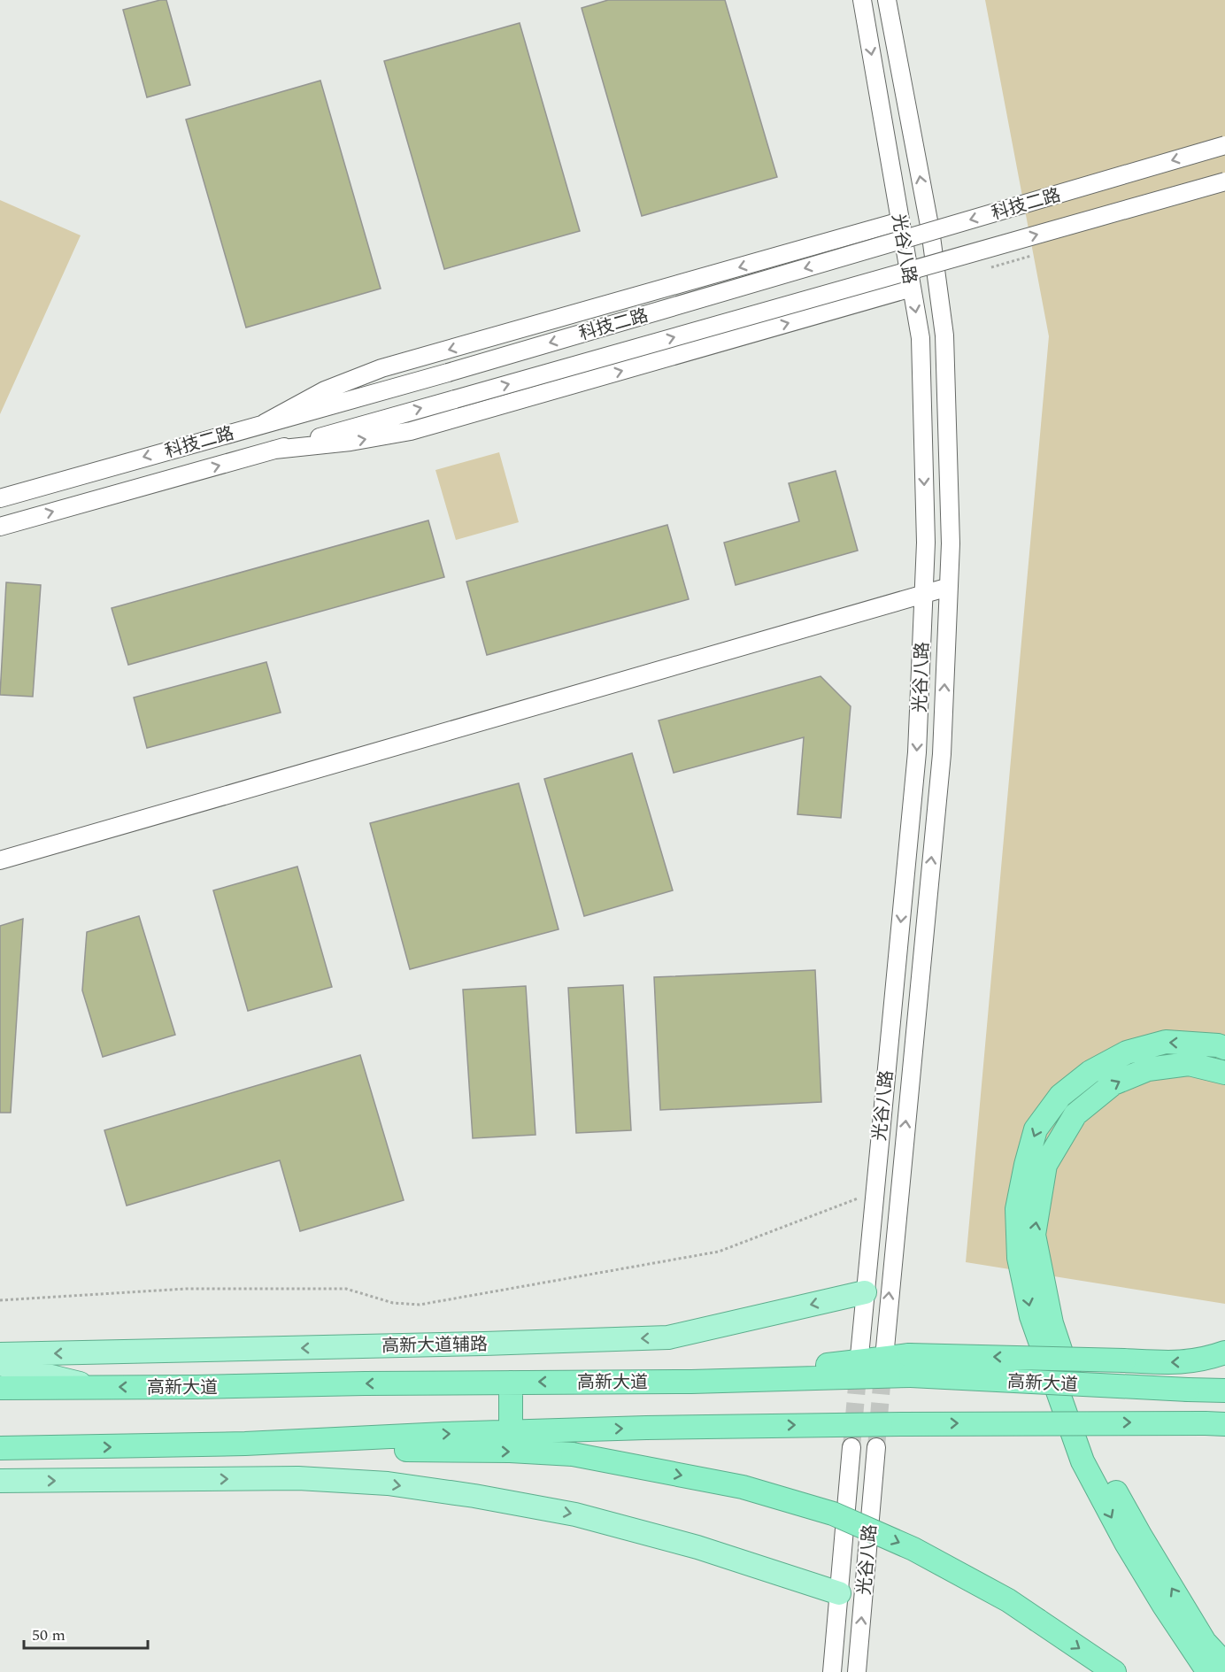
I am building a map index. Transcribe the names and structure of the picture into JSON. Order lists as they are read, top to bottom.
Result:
{
  "streets": {
    "highway": ["高新大道"],
    "main road": ["高新大道辅路"],
    "street": ["科技二路", "光谷八路"]
  },
  "crossings": [
    ["光谷八路", "高新大道辅路"]
  ],
  "scale_bar": "50 m"
}
